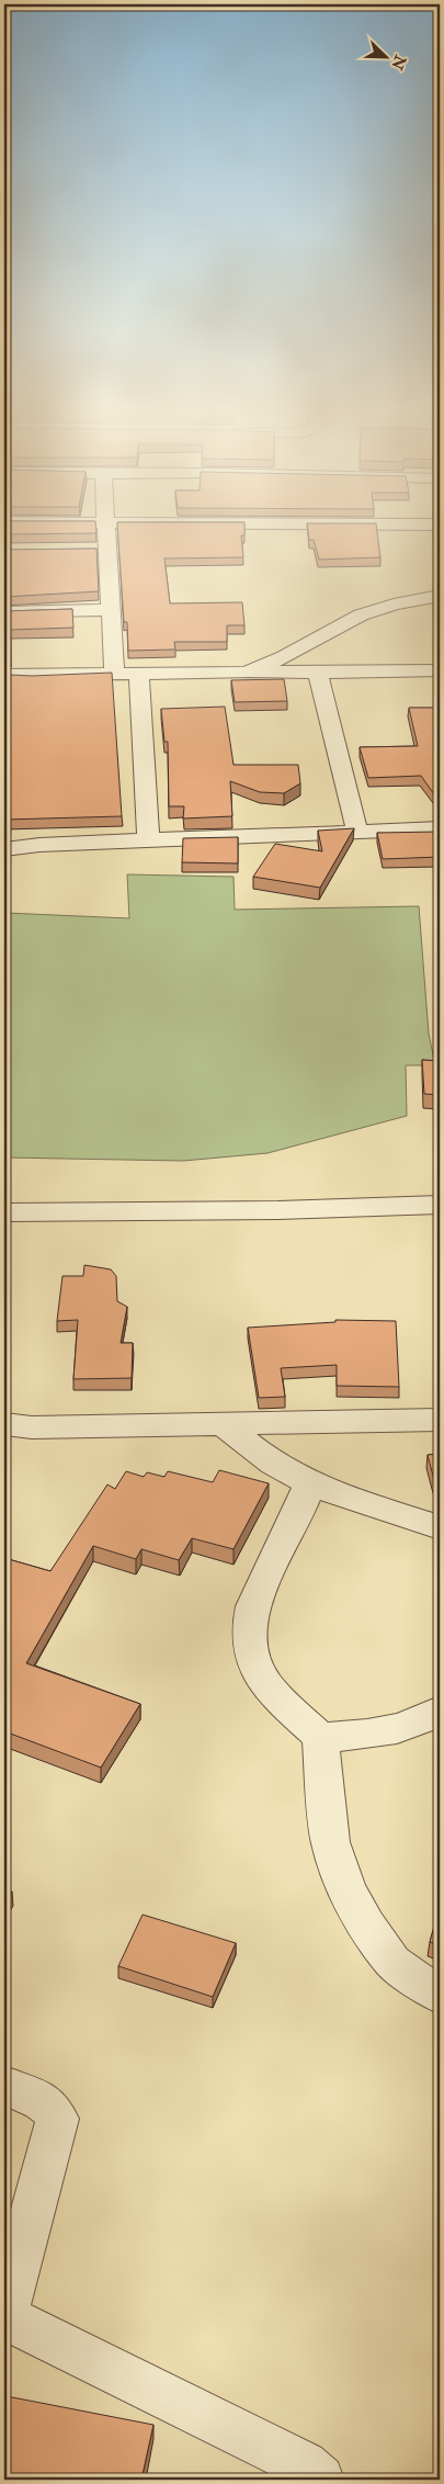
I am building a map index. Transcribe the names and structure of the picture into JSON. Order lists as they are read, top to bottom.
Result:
{
  "north": "bottom right"
}
